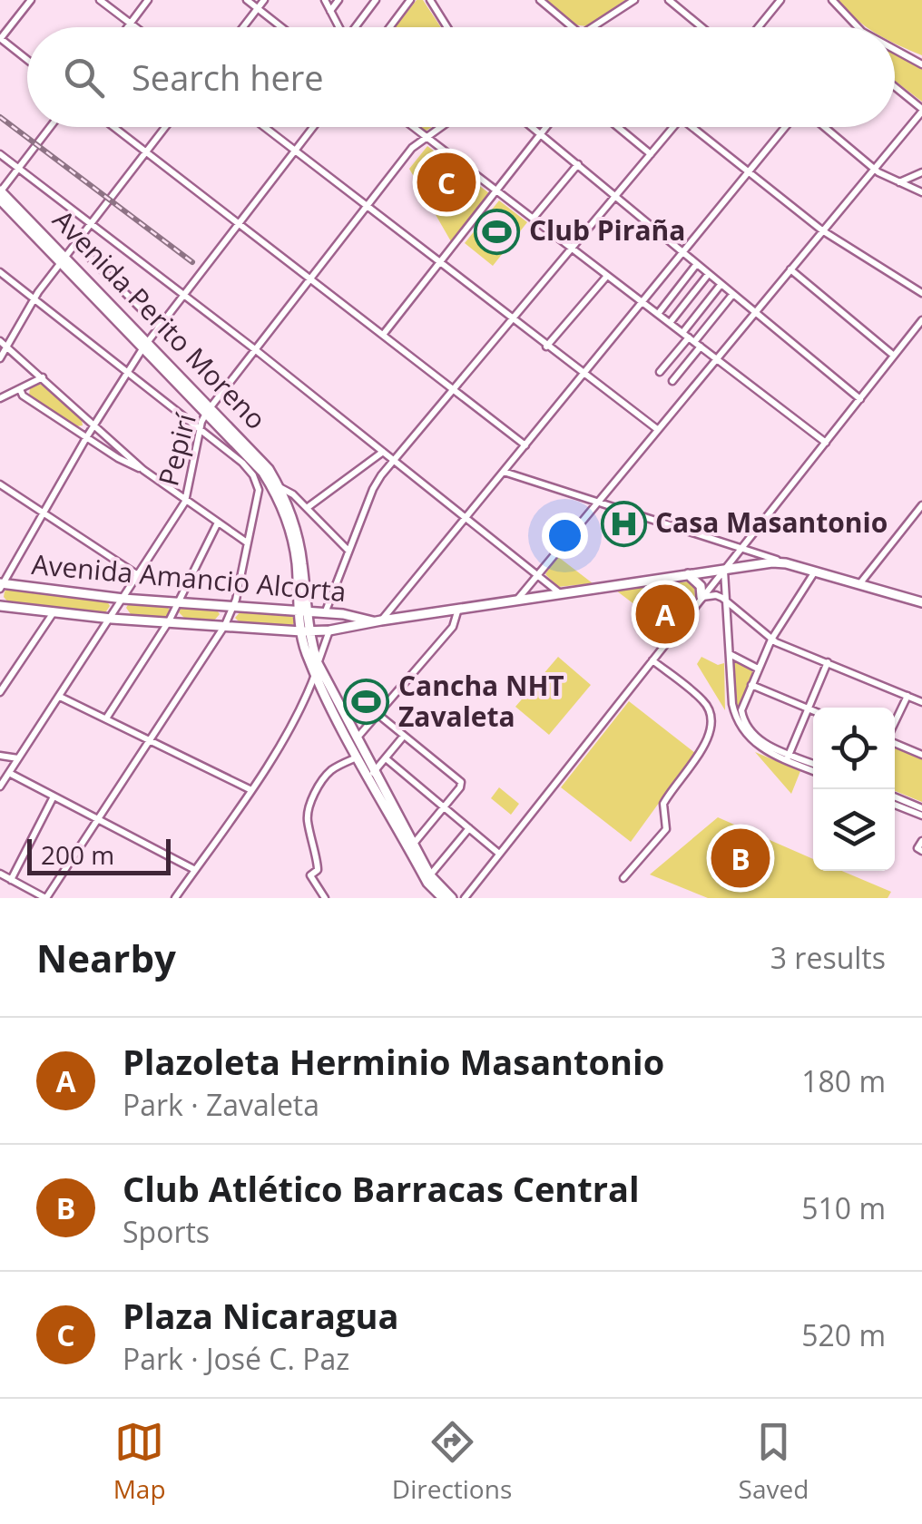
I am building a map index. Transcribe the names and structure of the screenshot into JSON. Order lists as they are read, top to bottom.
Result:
{
  "streets": {
    "main road": ["Avenida Perito Moreno", "Avenida Amancio Alcorta"],
    "street": ["Pepirí"]
  },
  "crossings": [
    ["Avenida Perito Moreno", "Pepirí"],
    ["Avenida Perito Moreno", "Avenida Amancio Alcorta"],
    ["Pepirí", "Avenida Amancio Alcorta"]
  ],
  "places": {
    "sports": ["Club Piraña", "Cancha NHT Zavaleta"],
    "hospital": ["Casa Masantonio"]
  },
  "scale_bar": "200 m",
  "page": {
    "search": "Search here",
    "pins": ["C", "A", "B"],
    "scale": "200 m",
    "heading": ["Nearby", "3 results"],
    "list": [
      {
        "mark": "A",
        "name": "Plazoleta Herminio Masantonio",
        "note": "Park · Zavaleta",
        "value": "180 m"
      },
      {
        "mark": "B",
        "name": "Club Atlético Barracas Central",
        "note": "Sports",
        "value": "510 m"
      },
      {
        "mark": "C",
        "name": "Plaza Nicaragua",
        "note": "Park · José C. Paz",
        "value": "520 m"
      }
    ],
    "nav": ["Map", "Directions", "Saved"]
  }
}
